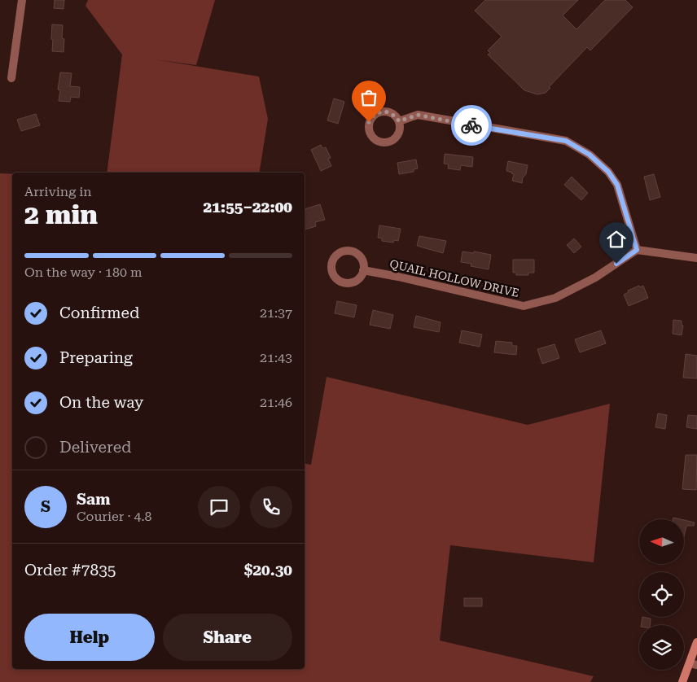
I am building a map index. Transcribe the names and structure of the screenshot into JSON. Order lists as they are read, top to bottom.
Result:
{
  "streets": {
    "street": ["QUAIL HOLLOW DRIVE"]
  },
  "north": "left",
  "page": {
    "heading": ["2 min", "Arriving in", "21:55–22:00"],
    "panel": [
      "Sam",
      "Courier · 4.8",
      "Order #7835",
      "$20.30"
    ],
    "bar": "On the way · 180 m",
    "list": [
      ["Confirmed", "21:37"],
      ["Preparing", "21:43"],
      ["On the way", "21:46"],
      "Delivered"
    ],
    "round": "S",
    "buttons": ["Help", "Share"]
  }
}
